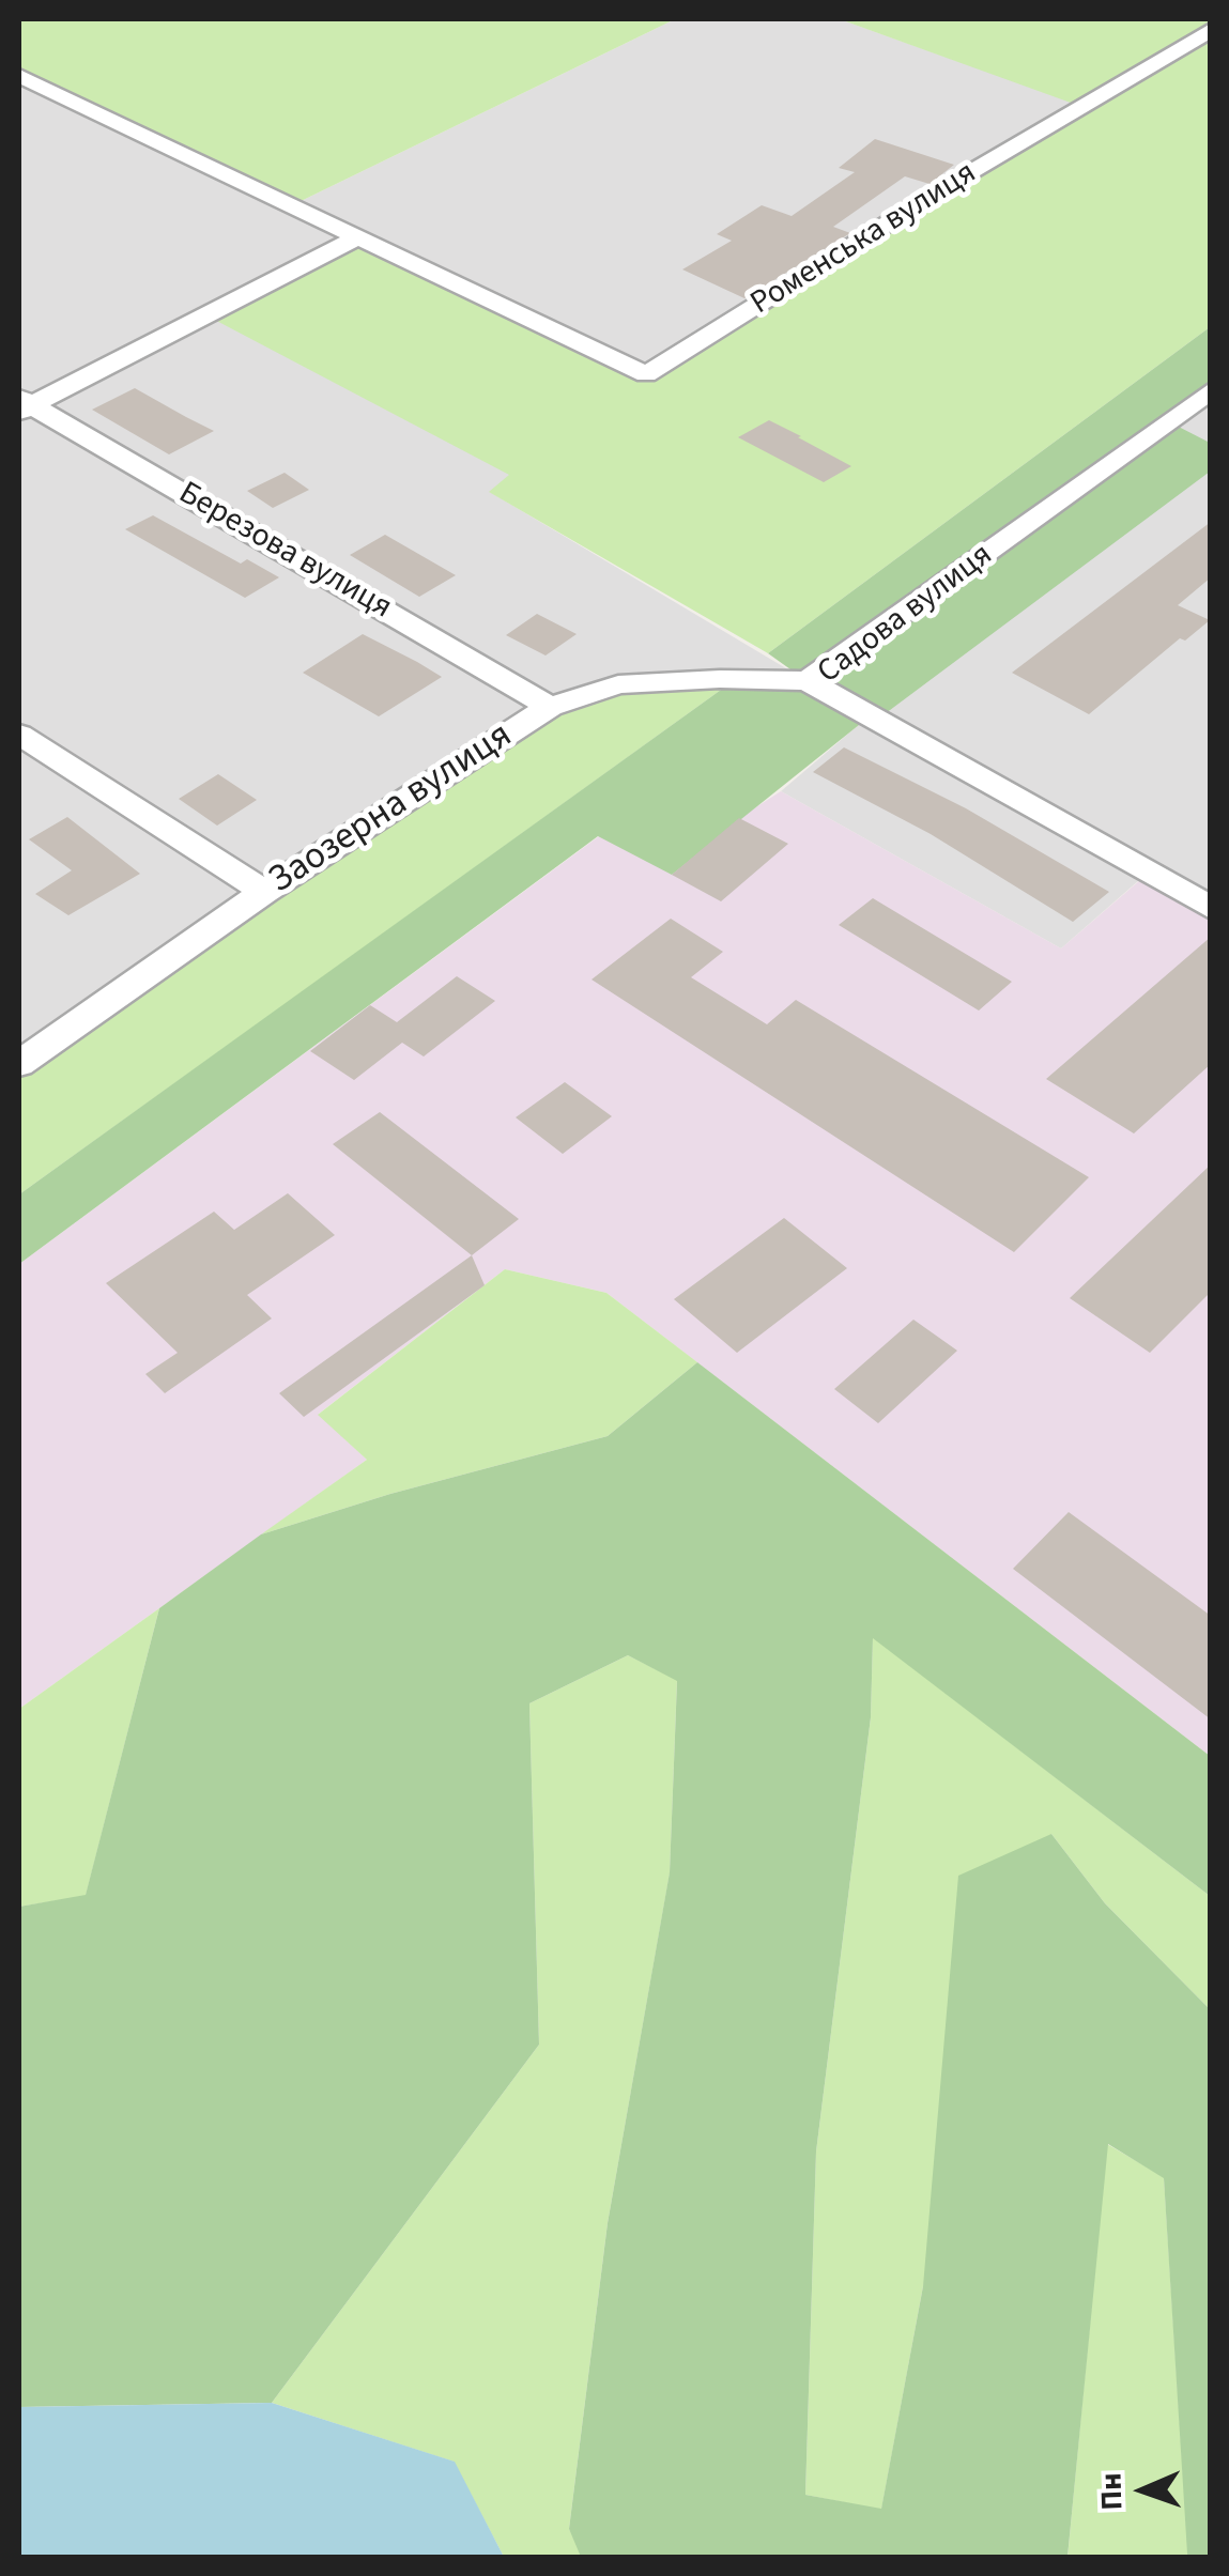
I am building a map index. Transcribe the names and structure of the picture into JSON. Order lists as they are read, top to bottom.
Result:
{
  "streets": {
    "street": [
      "Роменська вулиця",
      "Березова вулиця",
      "Садова вулиця",
      "Заозерна вулиця"
    ]
  },
  "crossings": [
    ["Березова вулиця", "Заозерна вулиця"],
    ["Садова вулиця", "Заозерна вулиця"]
  ],
  "north": "left"
}
